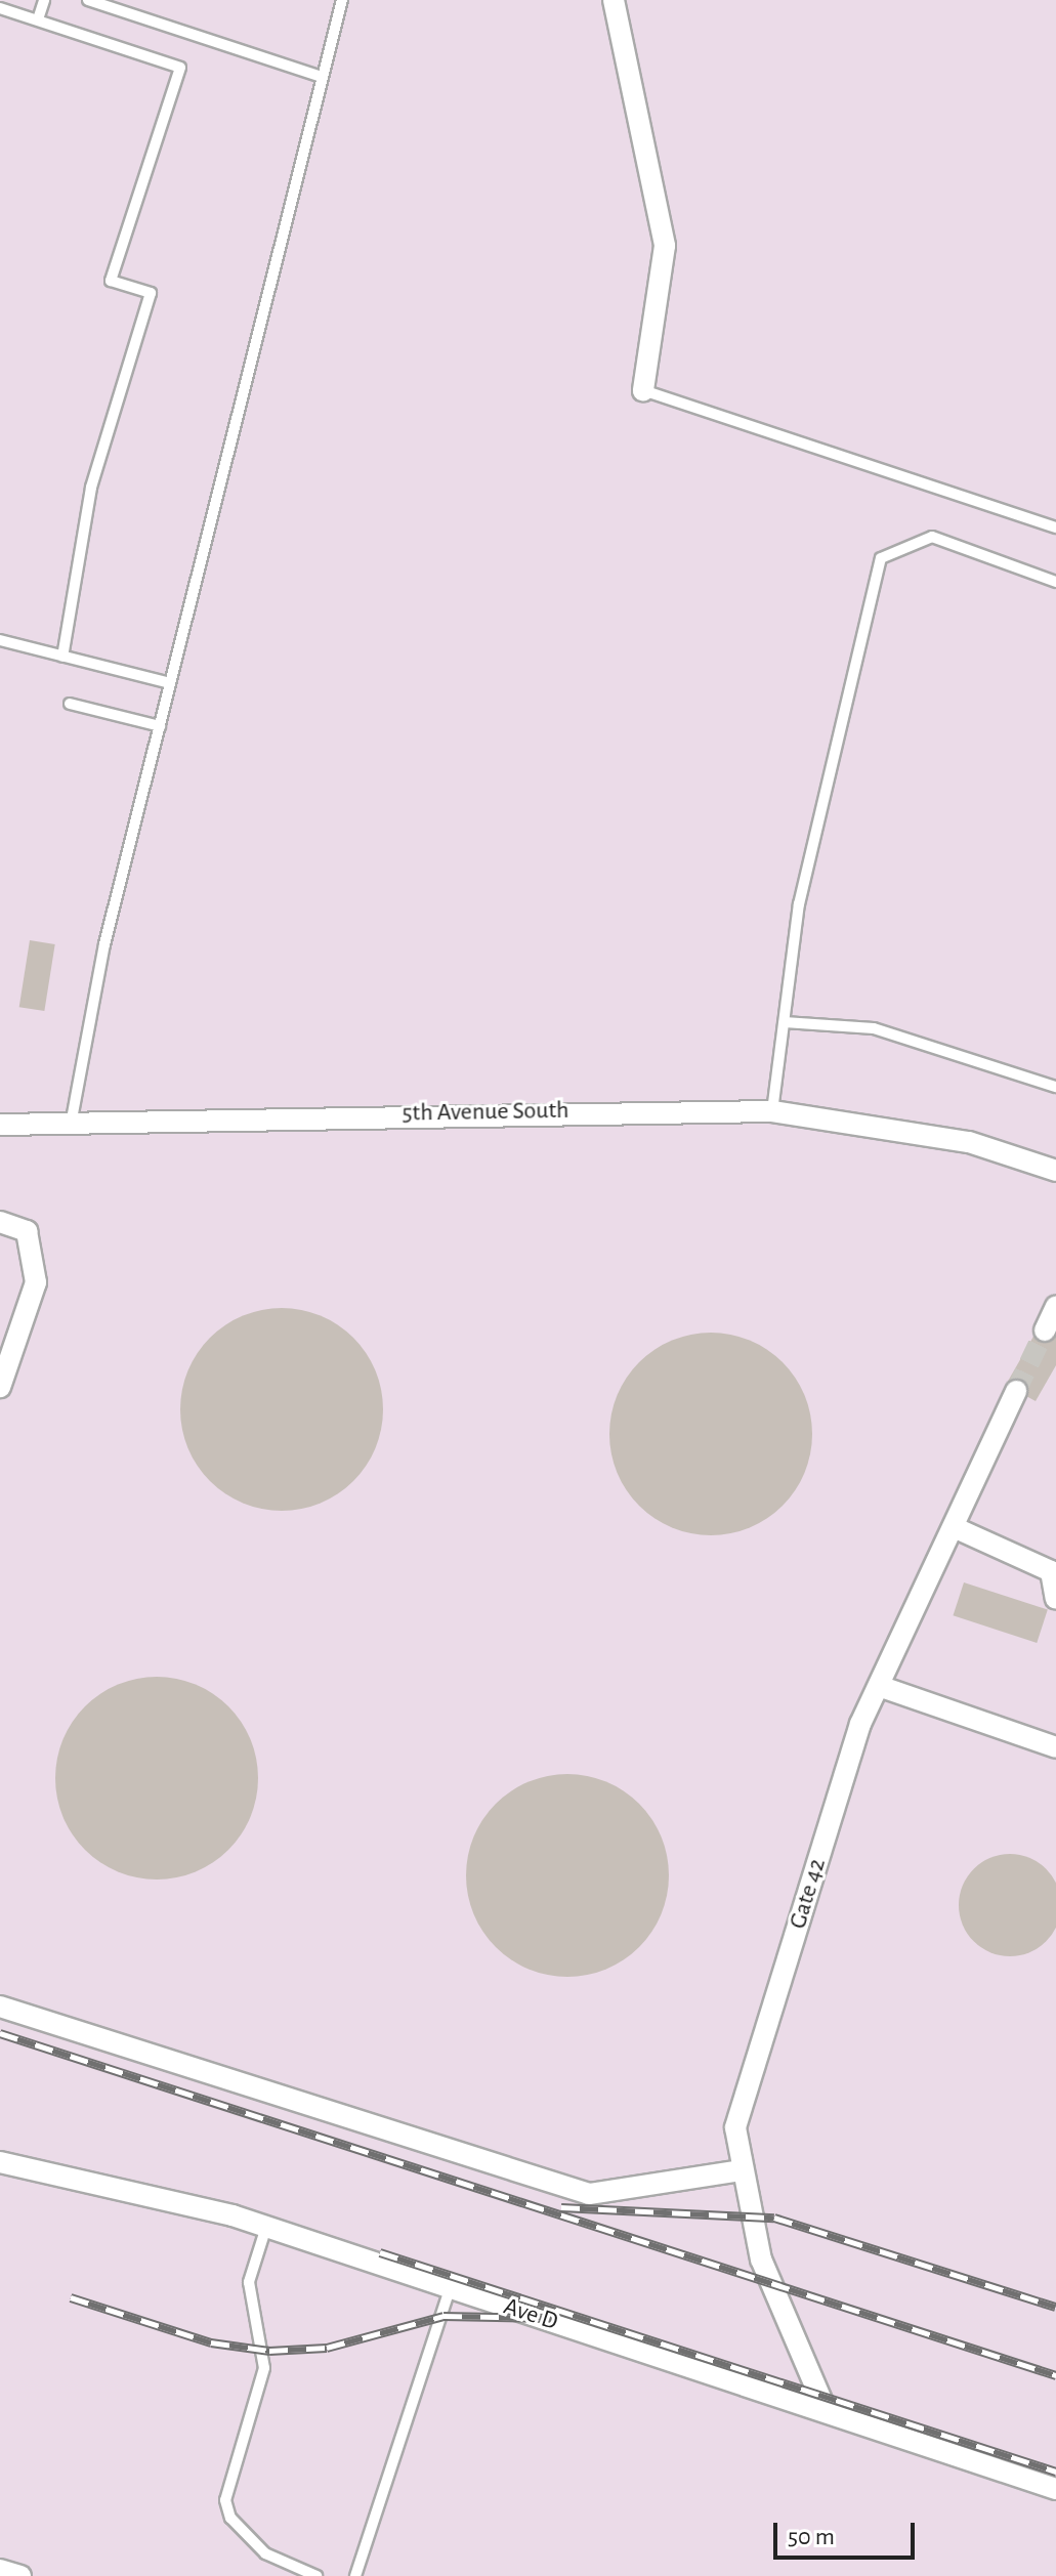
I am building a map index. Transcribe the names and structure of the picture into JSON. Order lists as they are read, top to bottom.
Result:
{
  "streets": {
    "street": ["5th Avenue South", "Gate 42", "Ave D"]
  },
  "crossings": [
    ["Gate 42", "Ave D"]
  ],
  "scale_bar": "50 m"
}
